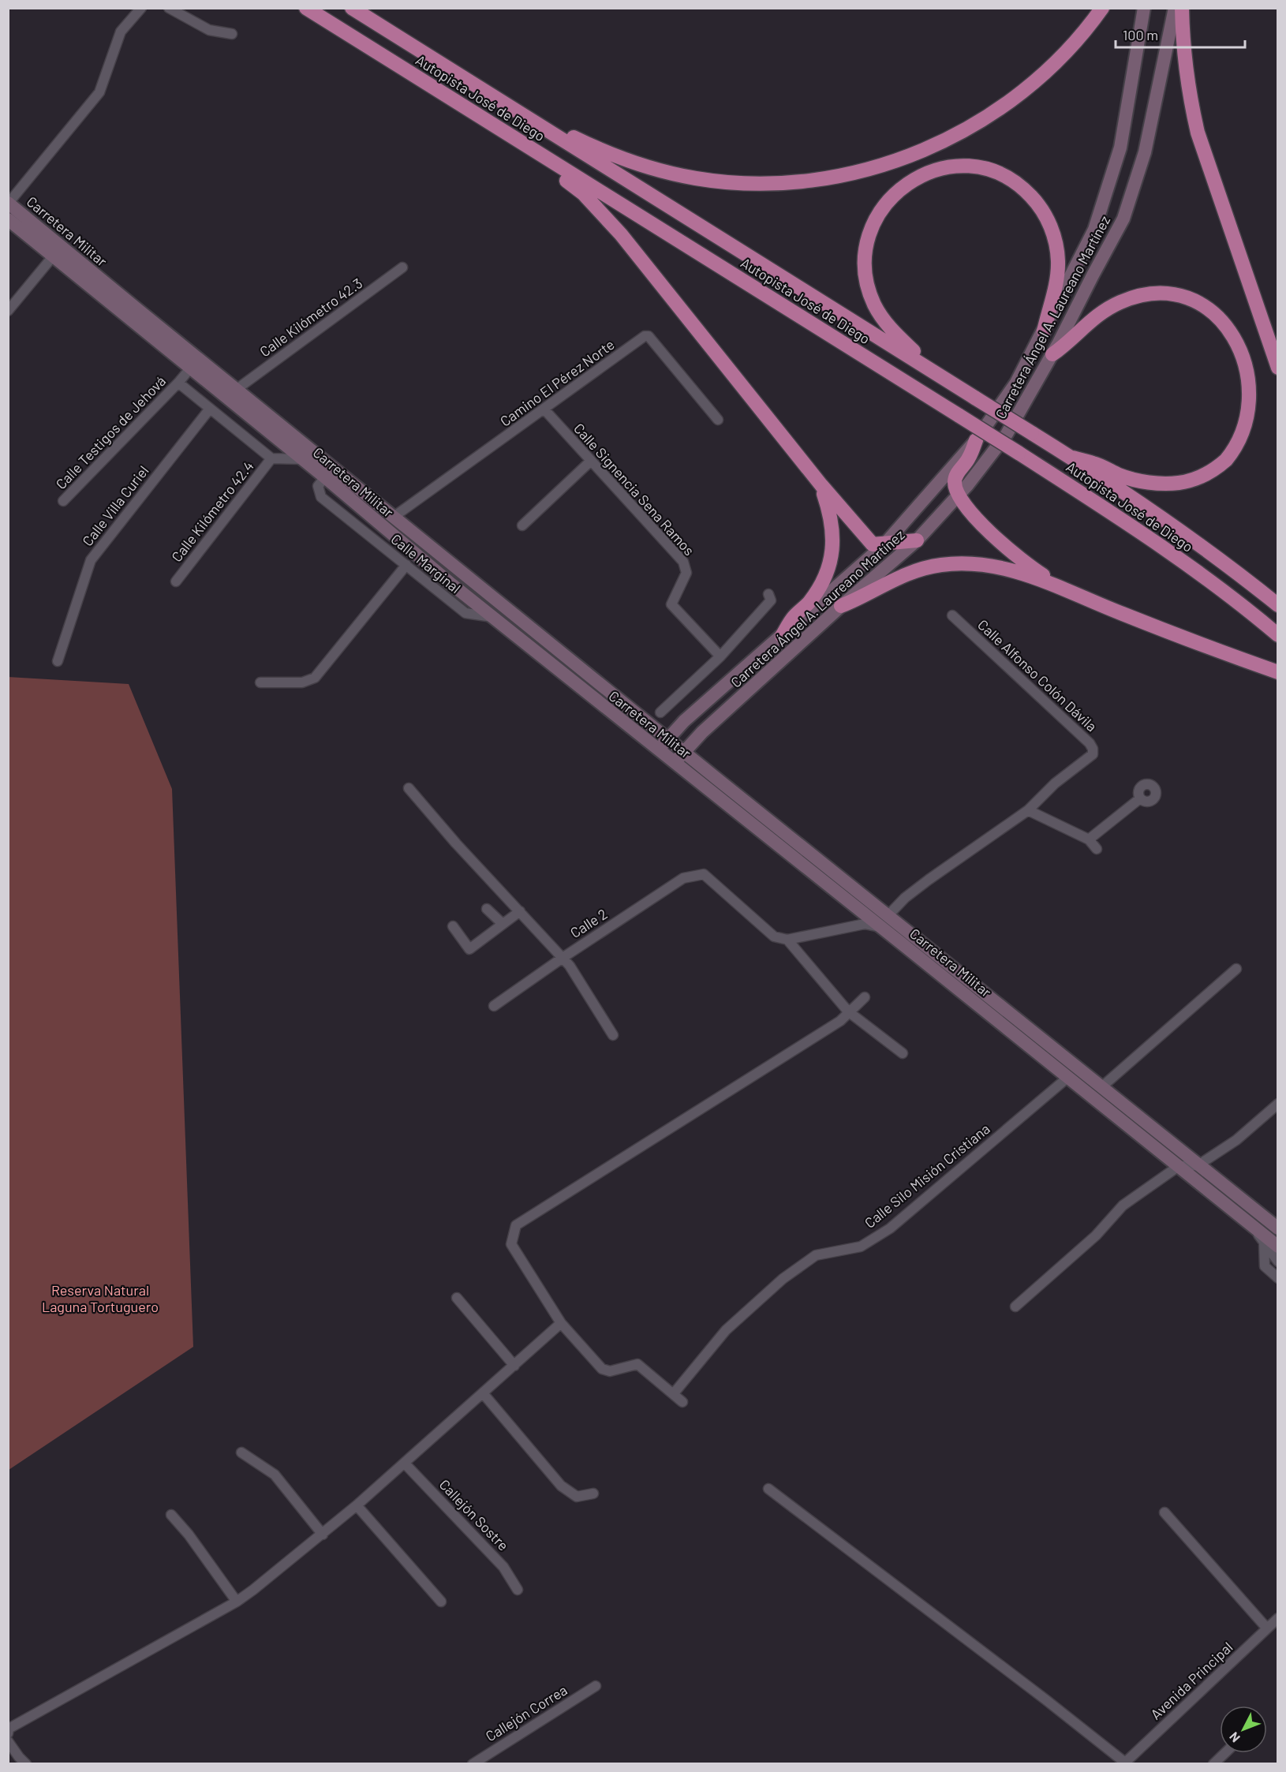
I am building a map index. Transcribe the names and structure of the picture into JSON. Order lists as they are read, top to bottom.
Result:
{
  "streets": {
    "highway": ["Autopista José de Diego"],
    "main road": ["Carretera Militar", "Carretera Ángel A. Laureano Martínez"],
    "street": [
      "Calle Kilómetro 42.3",
      "Camino El Pérez Norte",
      "Calle Testigos de Jehová",
      "Calle Signencia Sena Ramos",
      "Calle Villa Curiel",
      "Calle Kilómetro 42.4",
      "Calle Marginal",
      "Calle Alfonso Colón Dávila",
      "Calle 2",
      "Calle Silo Misión Cristiana",
      "Callejón Sostre",
      "Avenida Principal",
      "Callejón Correa"
    ]
  },
  "crossings": [
    ["Carretera Militar", "Calle Kilómetro 42.3"],
    ["Carretera Militar", "Carretera Ángel A. Laureano Martínez"],
    ["Carretera Militar", "Camino El Pérez Norte"],
    ["Carretera Militar", "Calle Testigos de Jehová"],
    ["Carretera Militar", "Calle Marginal"],
    ["Carretera Militar", "Calle Alfonso Colón Dávila"],
    ["Carretera Militar", "Calle Silo Misión Cristiana"],
    ["Camino El Pérez Norte", "Calle Signencia Sena Ramos"]
  ],
  "parks": ["Reserva Natural Laguna Tortuguero"],
  "scale_bar": "100 m",
  "north": "bottom left"
}
